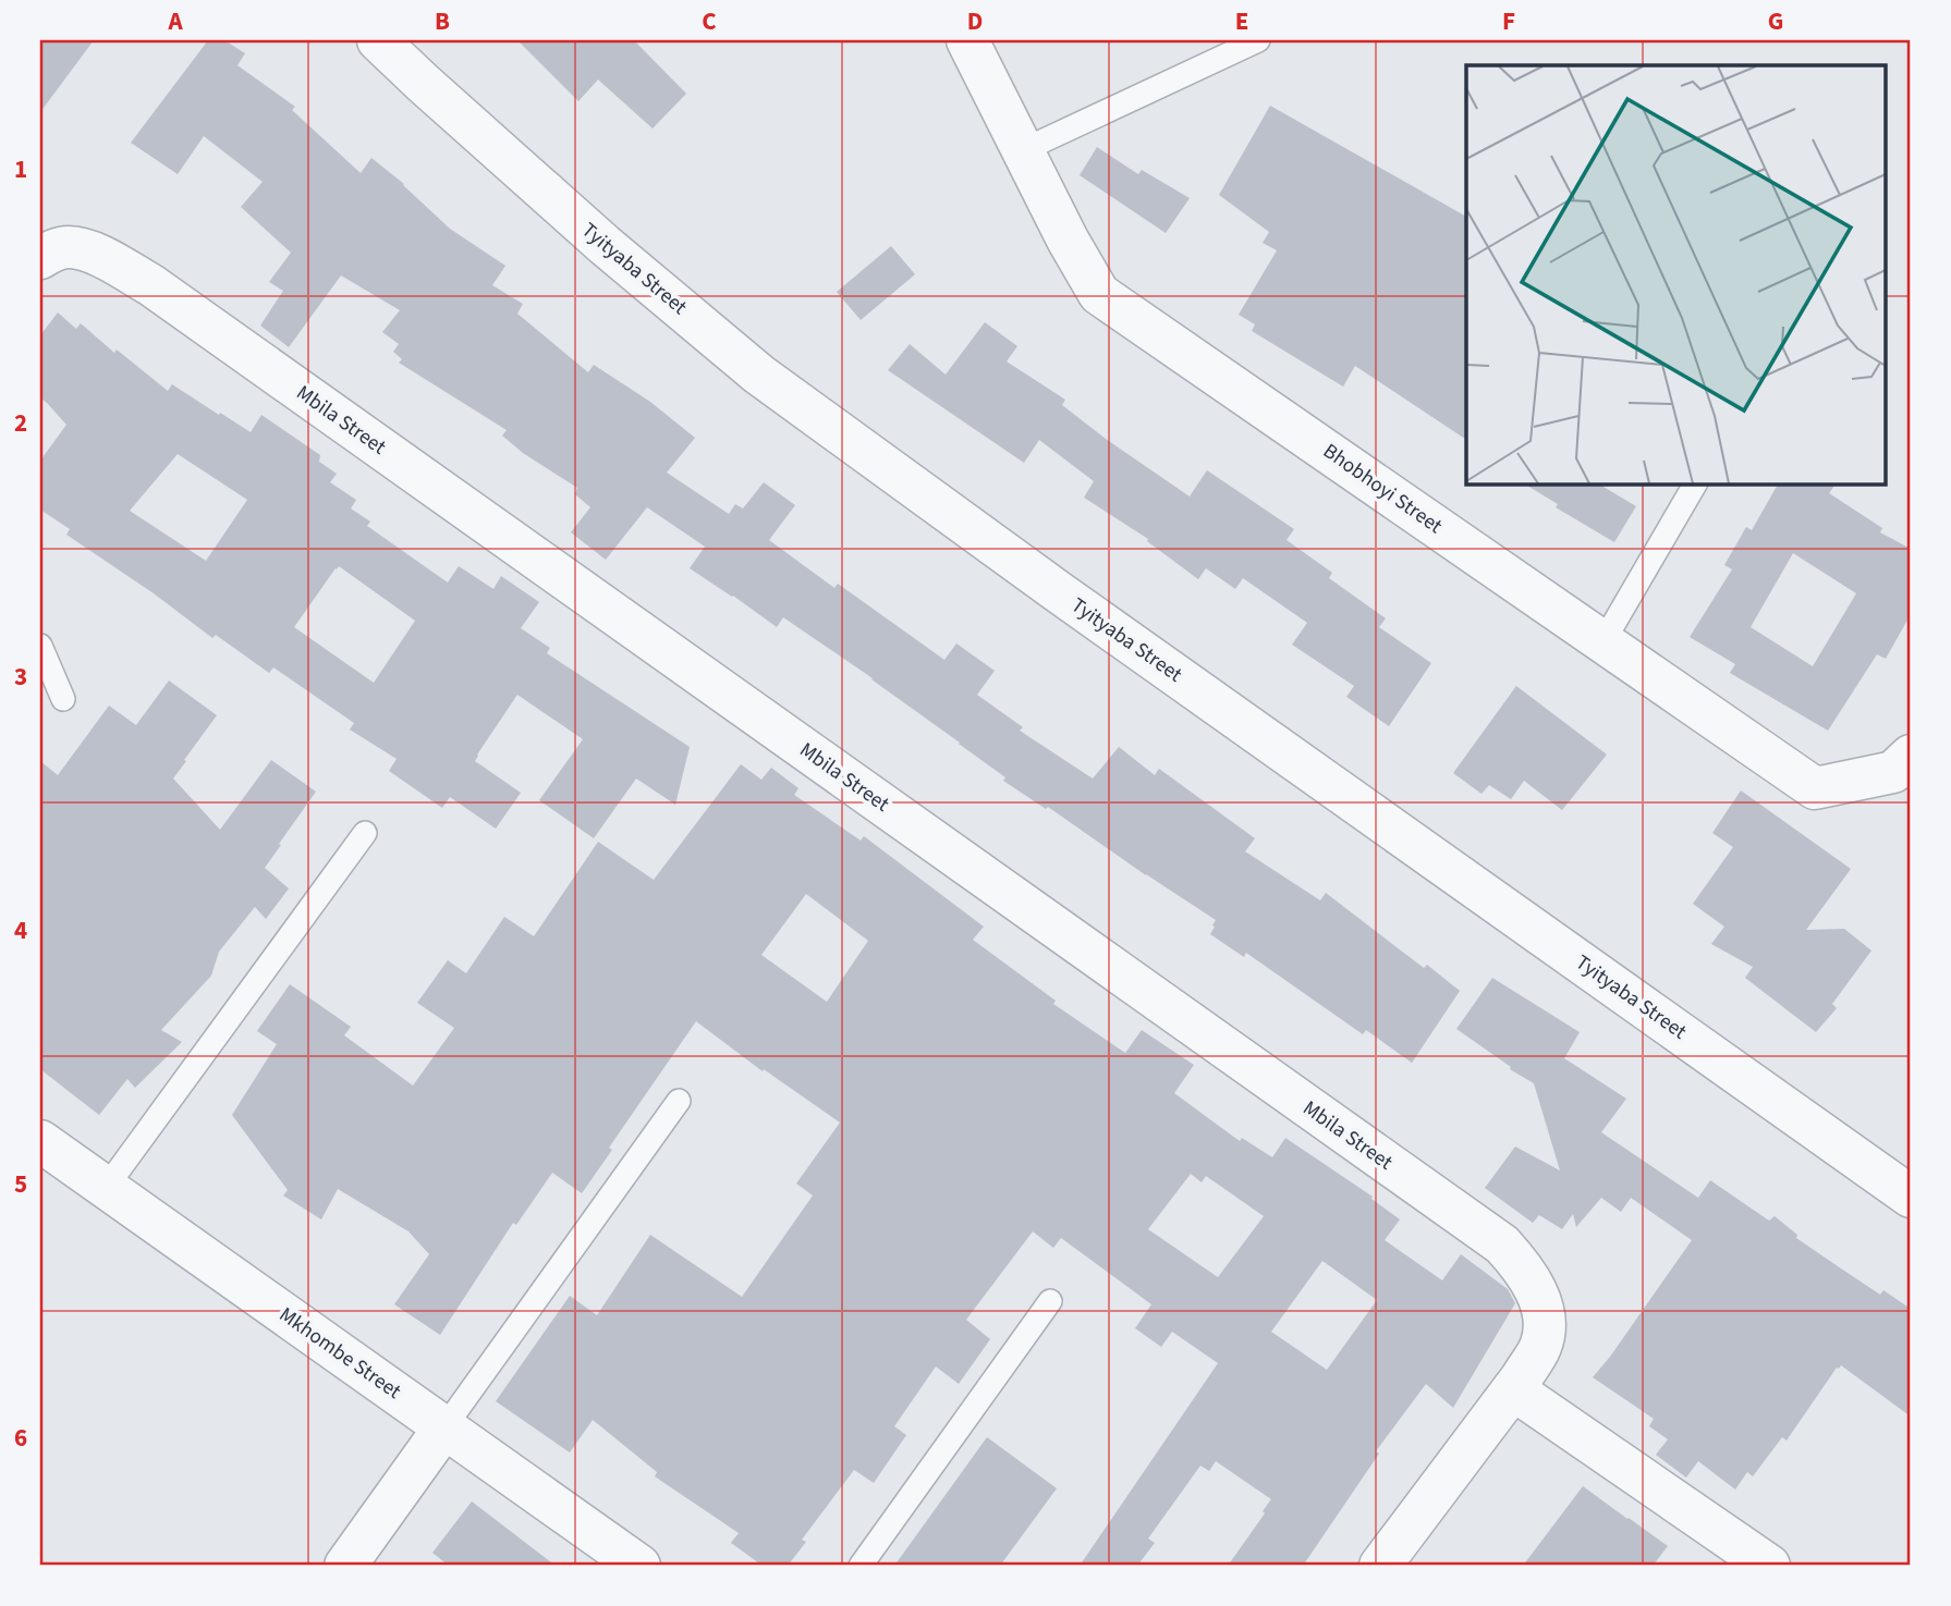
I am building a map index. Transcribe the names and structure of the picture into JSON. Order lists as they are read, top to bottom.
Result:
{
  "streets": {
    "street": [
      "Tyityaba Street",
      "Mbila Street",
      "Bhobhoyi Street",
      "Mkhombe Street"
    ]
  },
  "grid": {
    "columns": [
      "A",
      "B",
      "C",
      "D",
      "E",
      "F",
      "G"
    ],
    "rows": [
      "1",
      "2",
      "3",
      "4",
      "5",
      "6"
    ]
  }
}
